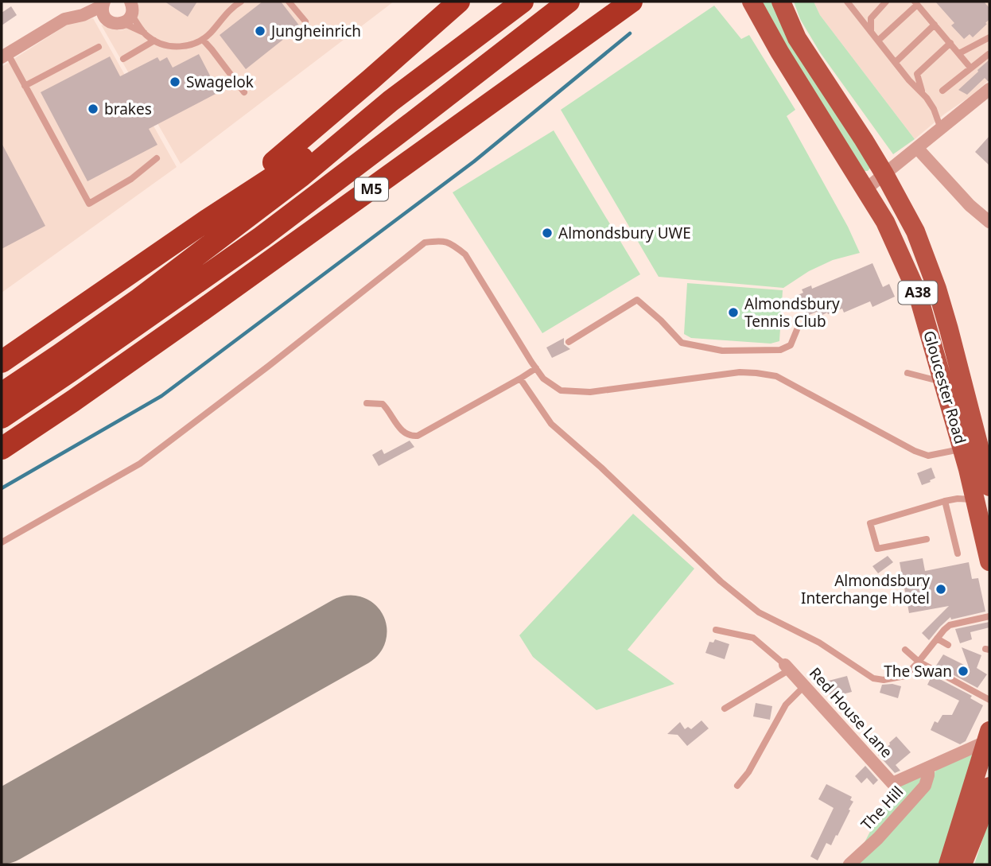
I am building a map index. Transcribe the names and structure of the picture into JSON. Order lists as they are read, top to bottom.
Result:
{
  "streets": {
    "highway": ["M5"],
    "main road": ["A38", "Gloucester Road"],
    "street": ["Red House Lane", "The Hill"]
  },
  "crossings": [
    ["Red House Lane", "The Hill"]
  ],
  "places": [
    "Jungheinrich",
    "Swagelok",
    "brakes",
    "Almondsbury UWE",
    "Almondsbury Tennis Club",
    "Almondsbury Interchange Hotel",
    "The Swan"
  ]
}
